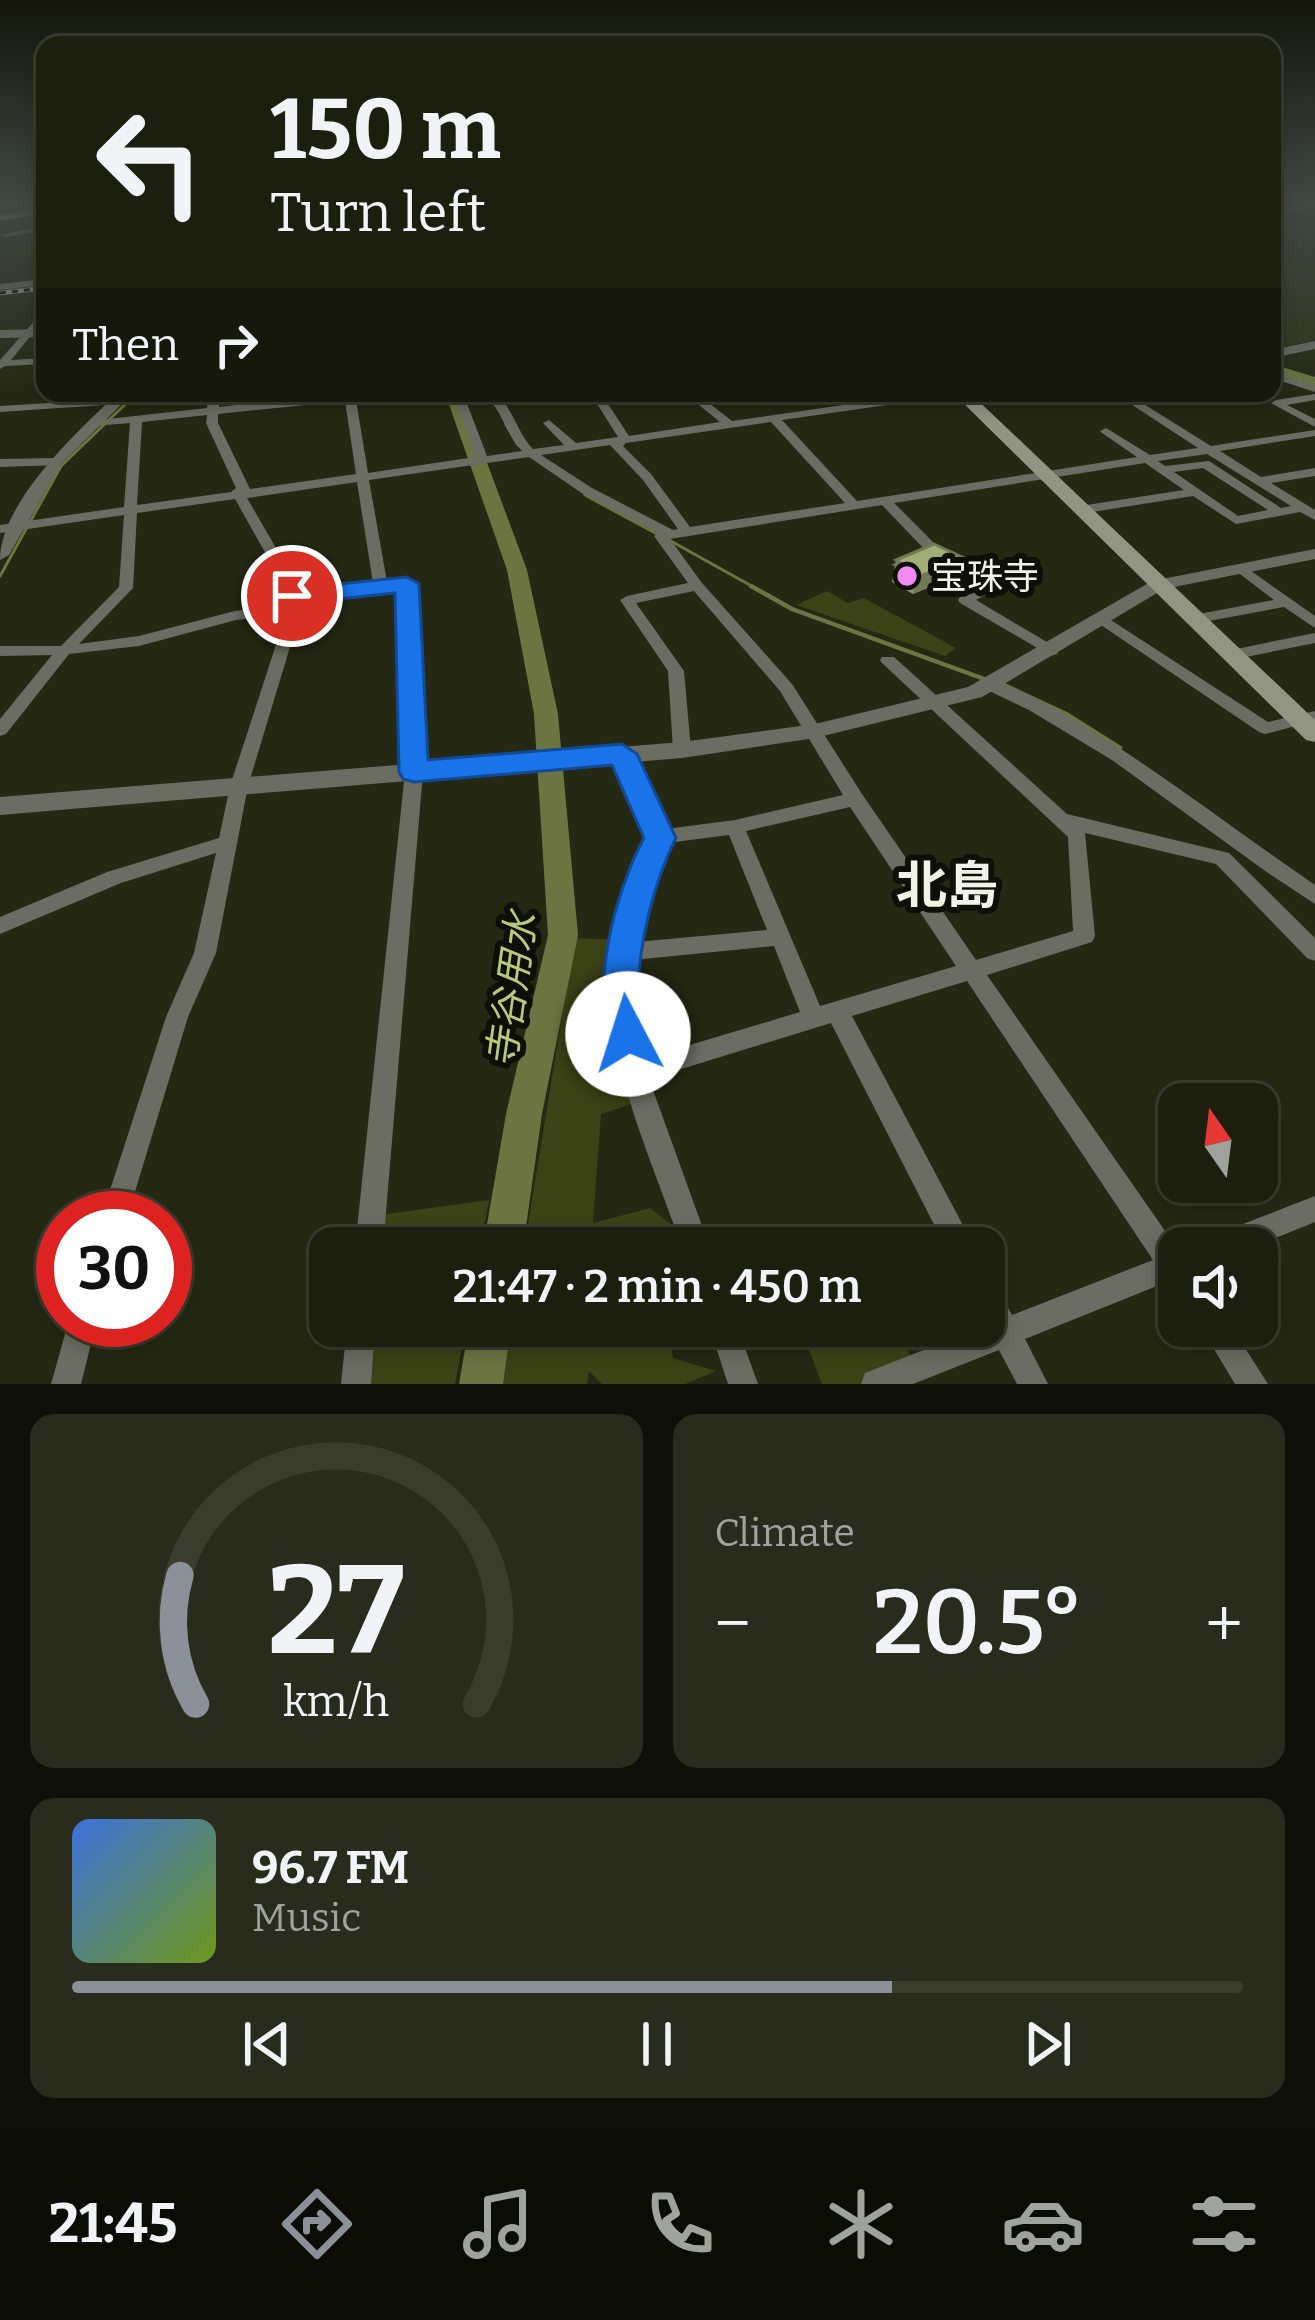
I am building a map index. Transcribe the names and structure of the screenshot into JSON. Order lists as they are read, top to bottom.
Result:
{
  "districts": ["北島"],
  "water": ["寺谷用水"],
  "places": ["宝珠寺"],
  "north": "top",
  "page": {
    "turn": ["150 m", "Turn left"],
    "then": "Then",
    "limit": "30",
    "trip": "21:47 · 2 min · 450 m",
    "tile": "Climate",
    "heat": ["−", "20.5°", "+"],
    "song": ["96.7 FM", "Music"],
    "tabs": "21:45",
    "gauge": ["27", "km/h"]
  }
}
